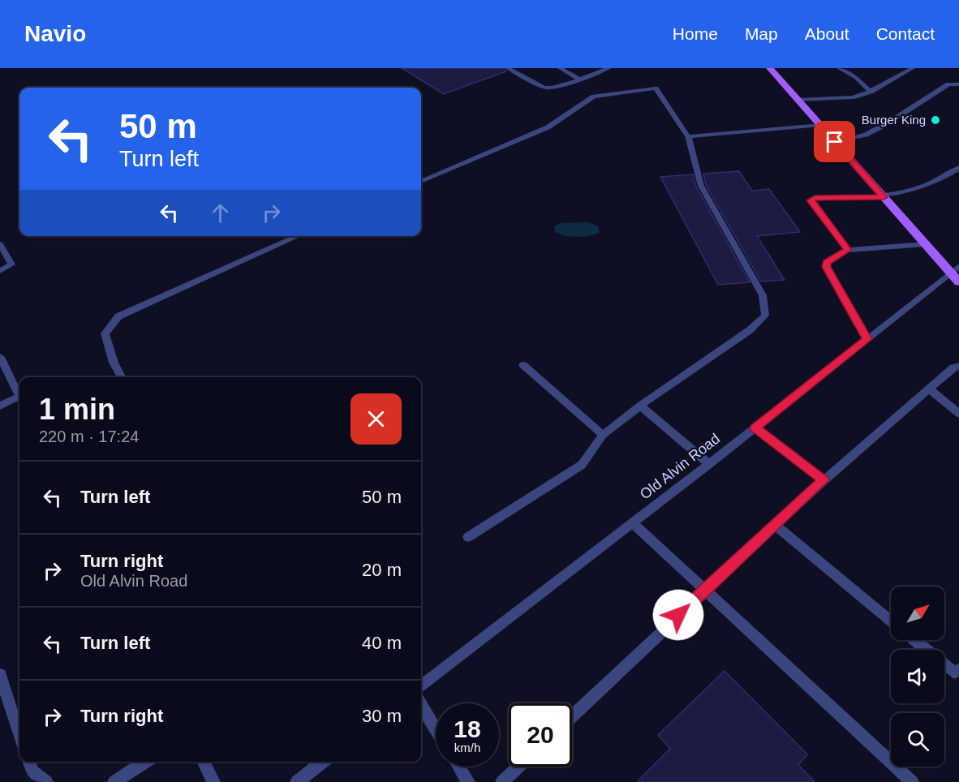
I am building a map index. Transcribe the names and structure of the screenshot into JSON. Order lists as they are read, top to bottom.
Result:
{
  "streets": {
    "street": ["Old Alvin Road"]
  },
  "places": ["Burger King"],
  "north": "top right",
  "page": {
    "header": "Navio",
    "nav": [
      "Home",
      "Map",
      "About",
      "Contact"
    ],
    "turn": ["50 m", "Turn left"],
    "heading": ["1 min", "220 m · 17:24"],
    "list": [
      {
        "name": "Turn left",
        "value": "50 m"
      },
      {
        "name": "Turn right",
        "note": "Old Alvin Road",
        "value": "20 m"
      },
      {
        "name": "Turn left",
        "value": "40 m"
      },
      {
        "name": "Turn right",
        "value": "30 m"
      }
    ],
    "speed": "18 km/h",
    "limit": "20"
  }
}
